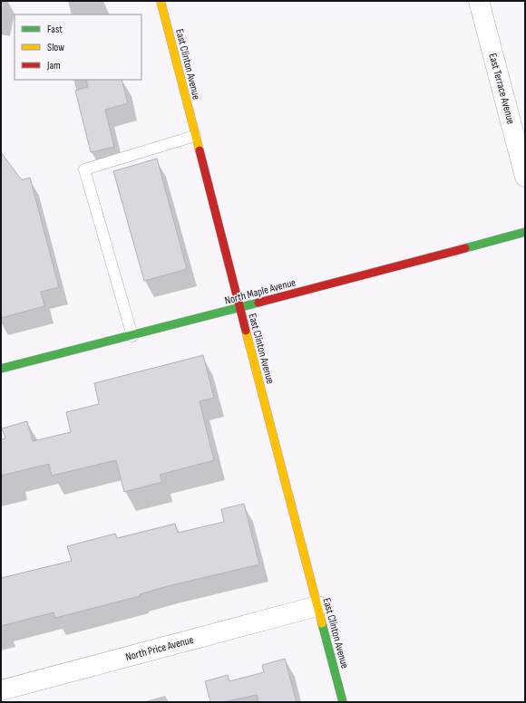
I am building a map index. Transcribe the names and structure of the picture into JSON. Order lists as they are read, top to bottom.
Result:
{
  "streets": {
    "main road": ["East Clinton Avenue", "North Maple Avenue"],
    "street": ["East Terrace Avenue", "North Price Avenue"]
  },
  "crossings": [
    ["East Clinton Avenue", "North Maple Avenue"],
    ["East Clinton Avenue", "North Price Avenue"]
  ],
  "legend": ["Fast", "Slow", "Jam"]
}
